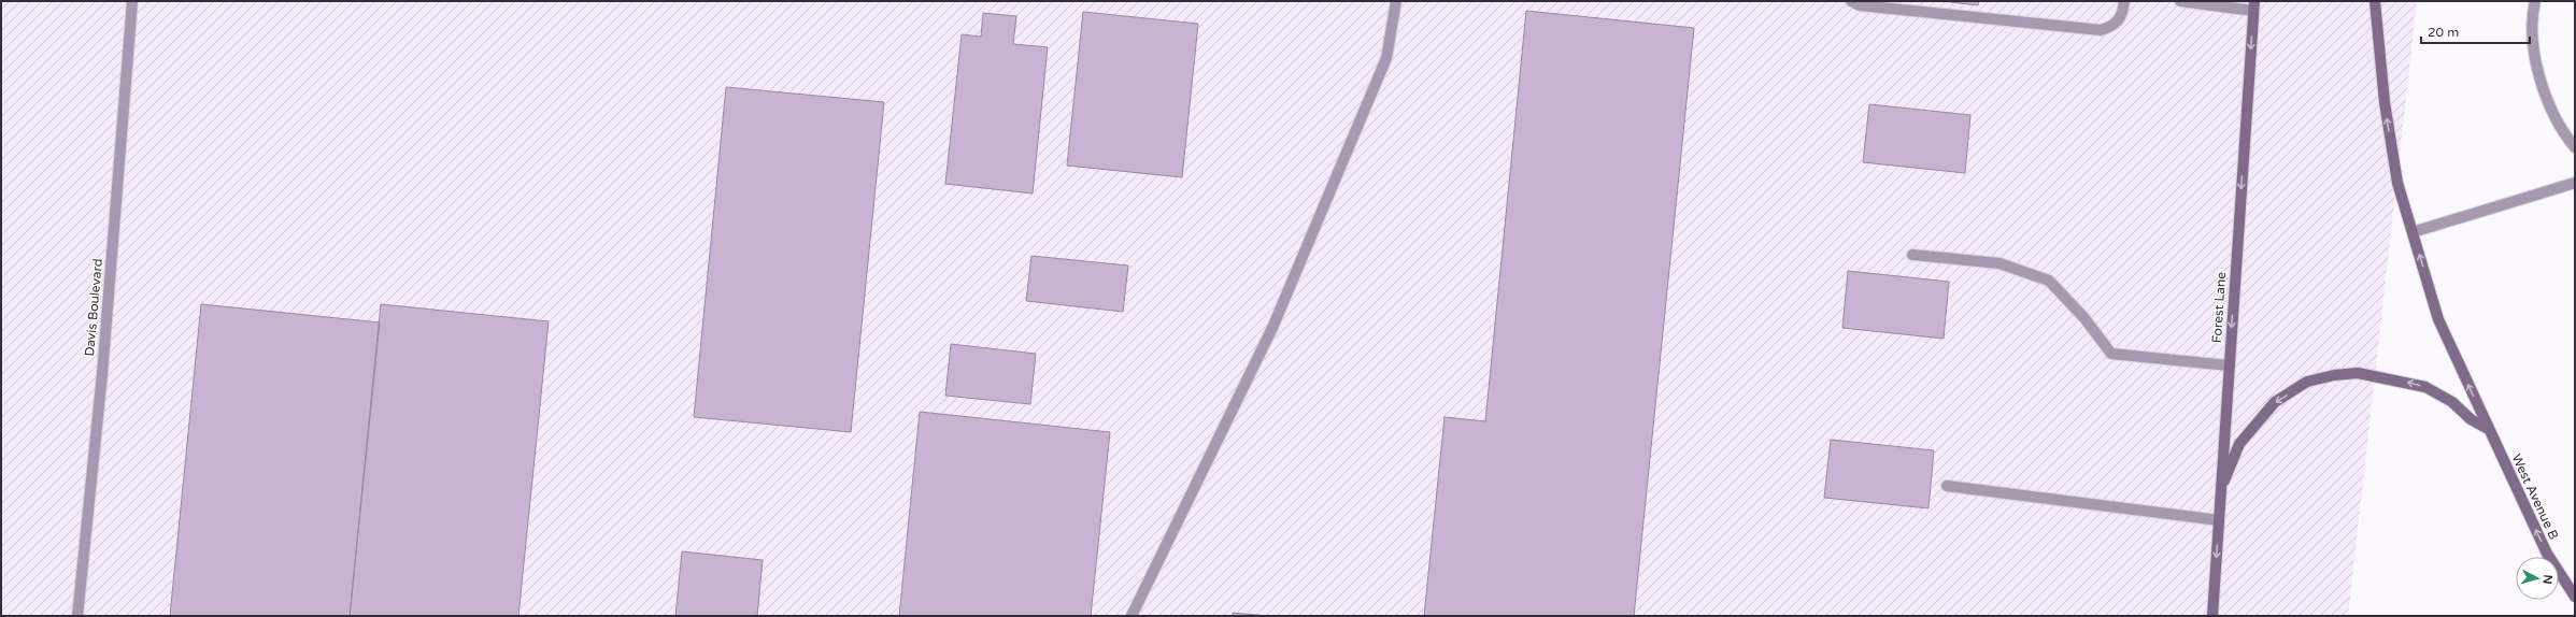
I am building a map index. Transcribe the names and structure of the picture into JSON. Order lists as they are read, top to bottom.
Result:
{
  "streets": {
    "main road": ["Forest Lane", "West Avenue B"],
    "street": ["Davis Boulevard"]
  },
  "one_way": ["Forest Lane", "West Avenue B"],
  "scale_bar": "20 m",
  "north": "right"
}
